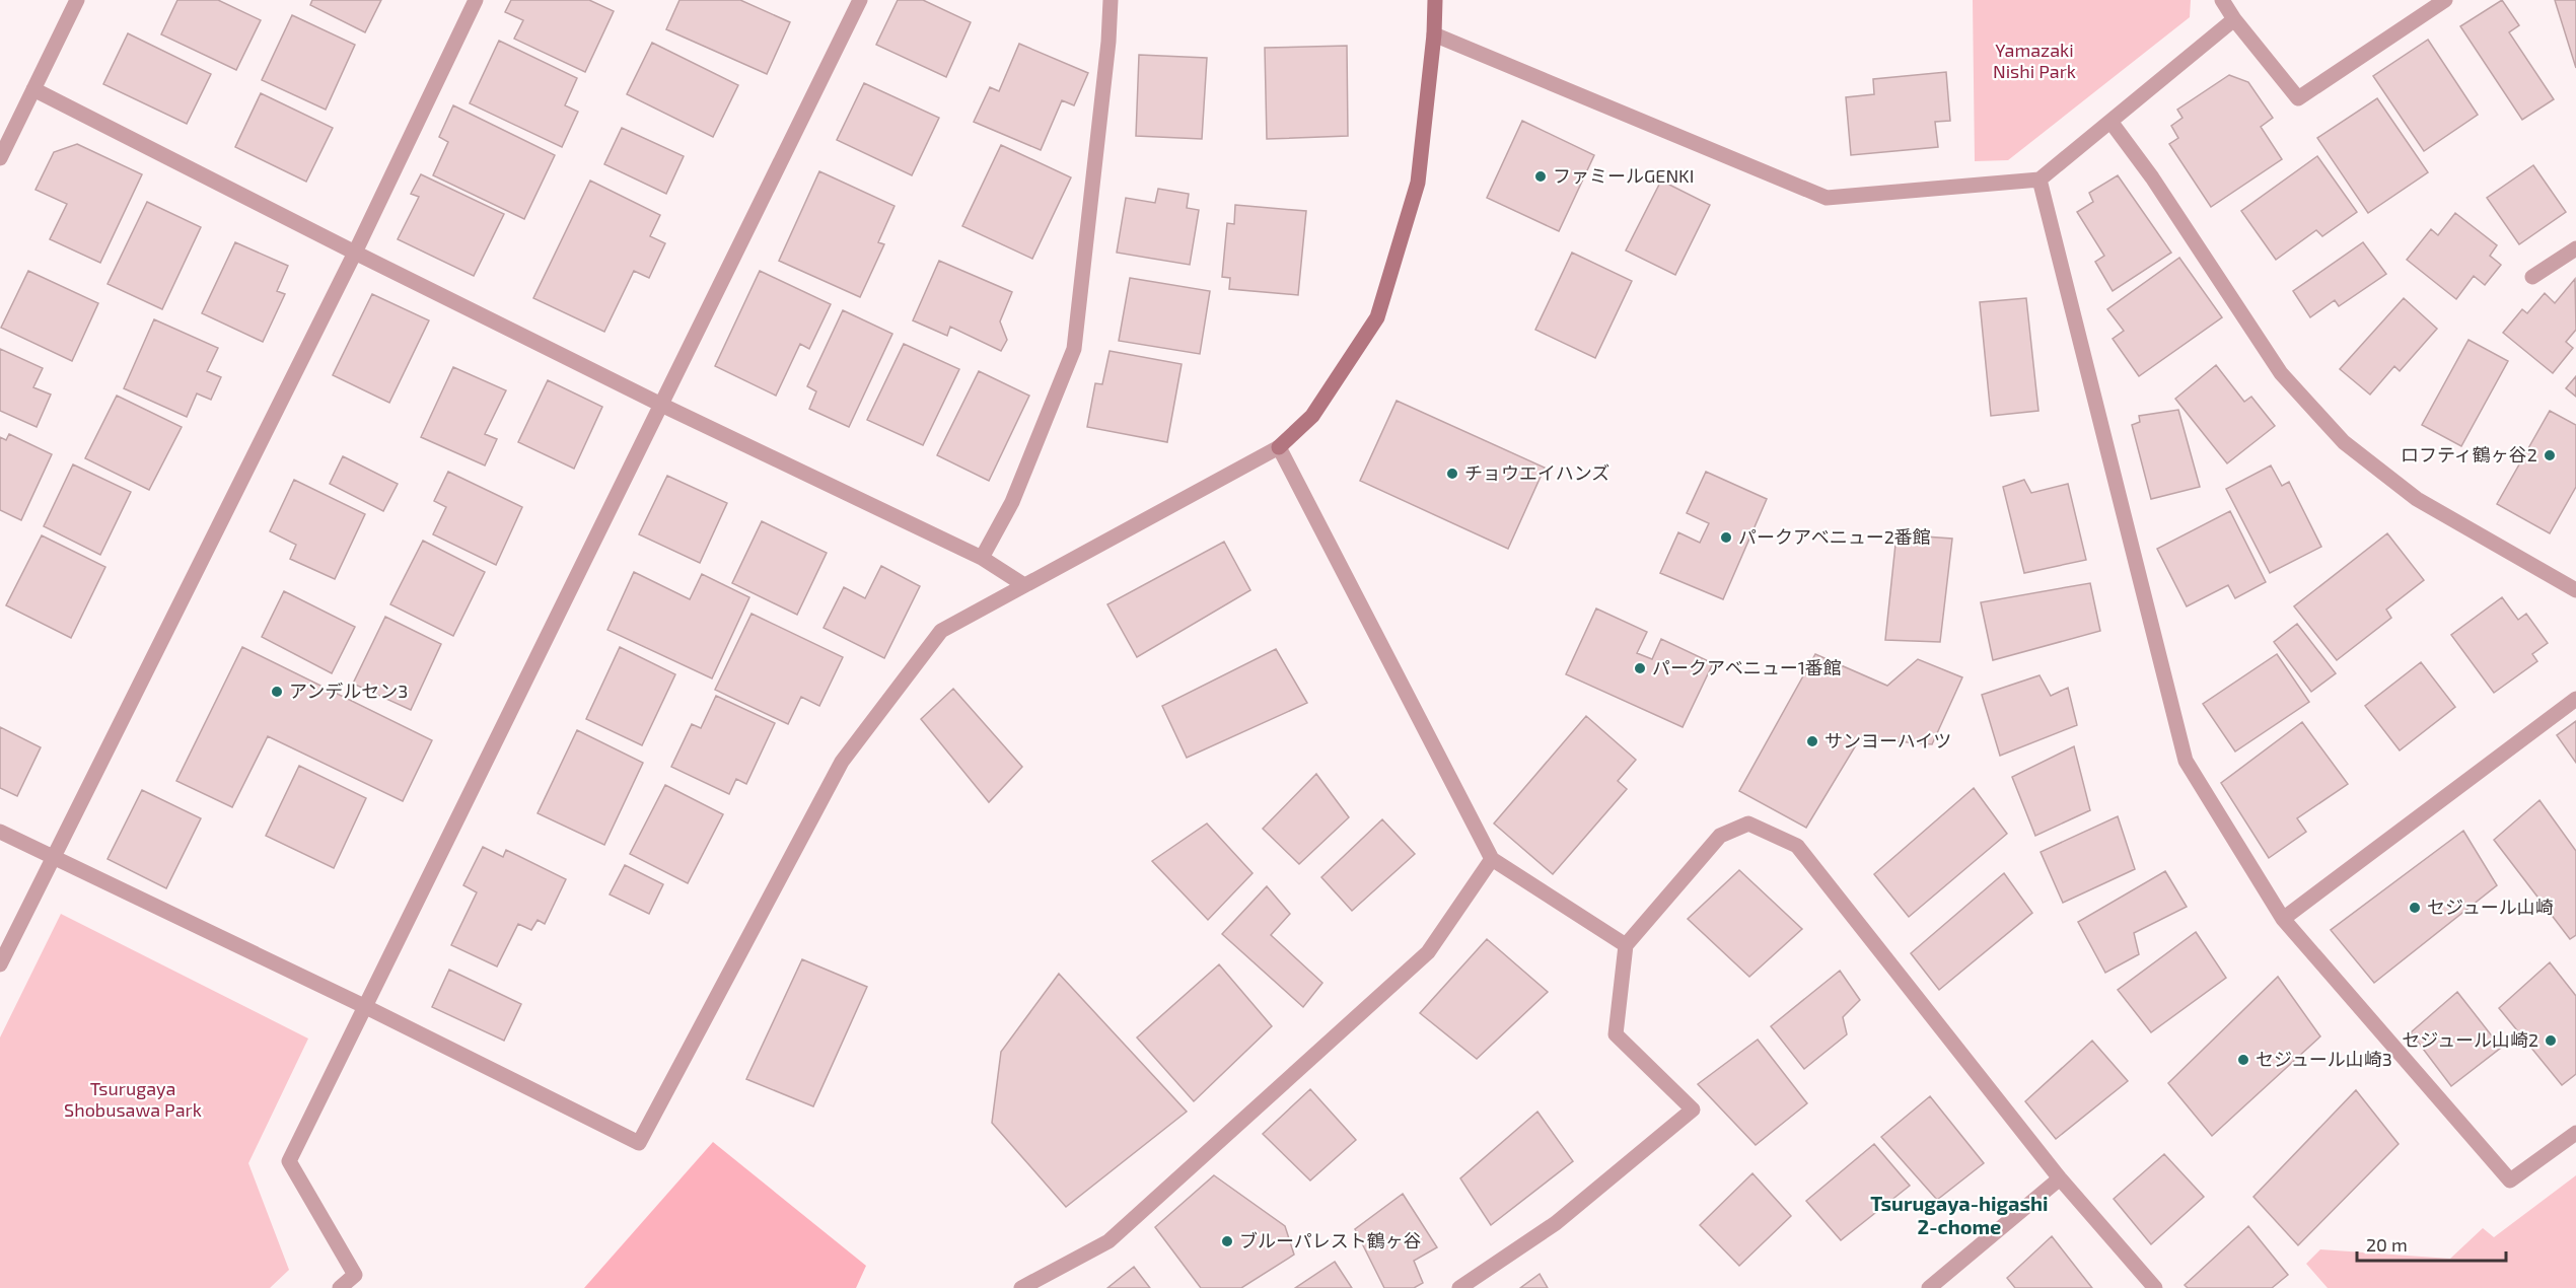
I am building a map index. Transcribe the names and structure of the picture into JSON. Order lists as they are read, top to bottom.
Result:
{
  "districts": ["Tsurugaya-higashi 2-chome"],
  "parks": ["Yamazaki Nishi Park", "Tsurugaya Shobusawa Park"],
  "places": [
    "ファミールGENKI",
    "ロフティ鶴ヶ谷2",
    "チョウエイハンズ",
    "パークアベニュー2番館",
    "パークアベニュー1番館",
    "アンデルセン3",
    "サンヨーハイツ",
    "セジュール山崎",
    "セジュール山崎2",
    "セジュール山崎3",
    "ブルーパレスト鶴ヶ谷"
  ],
  "scale_bar": "20 m"
}
